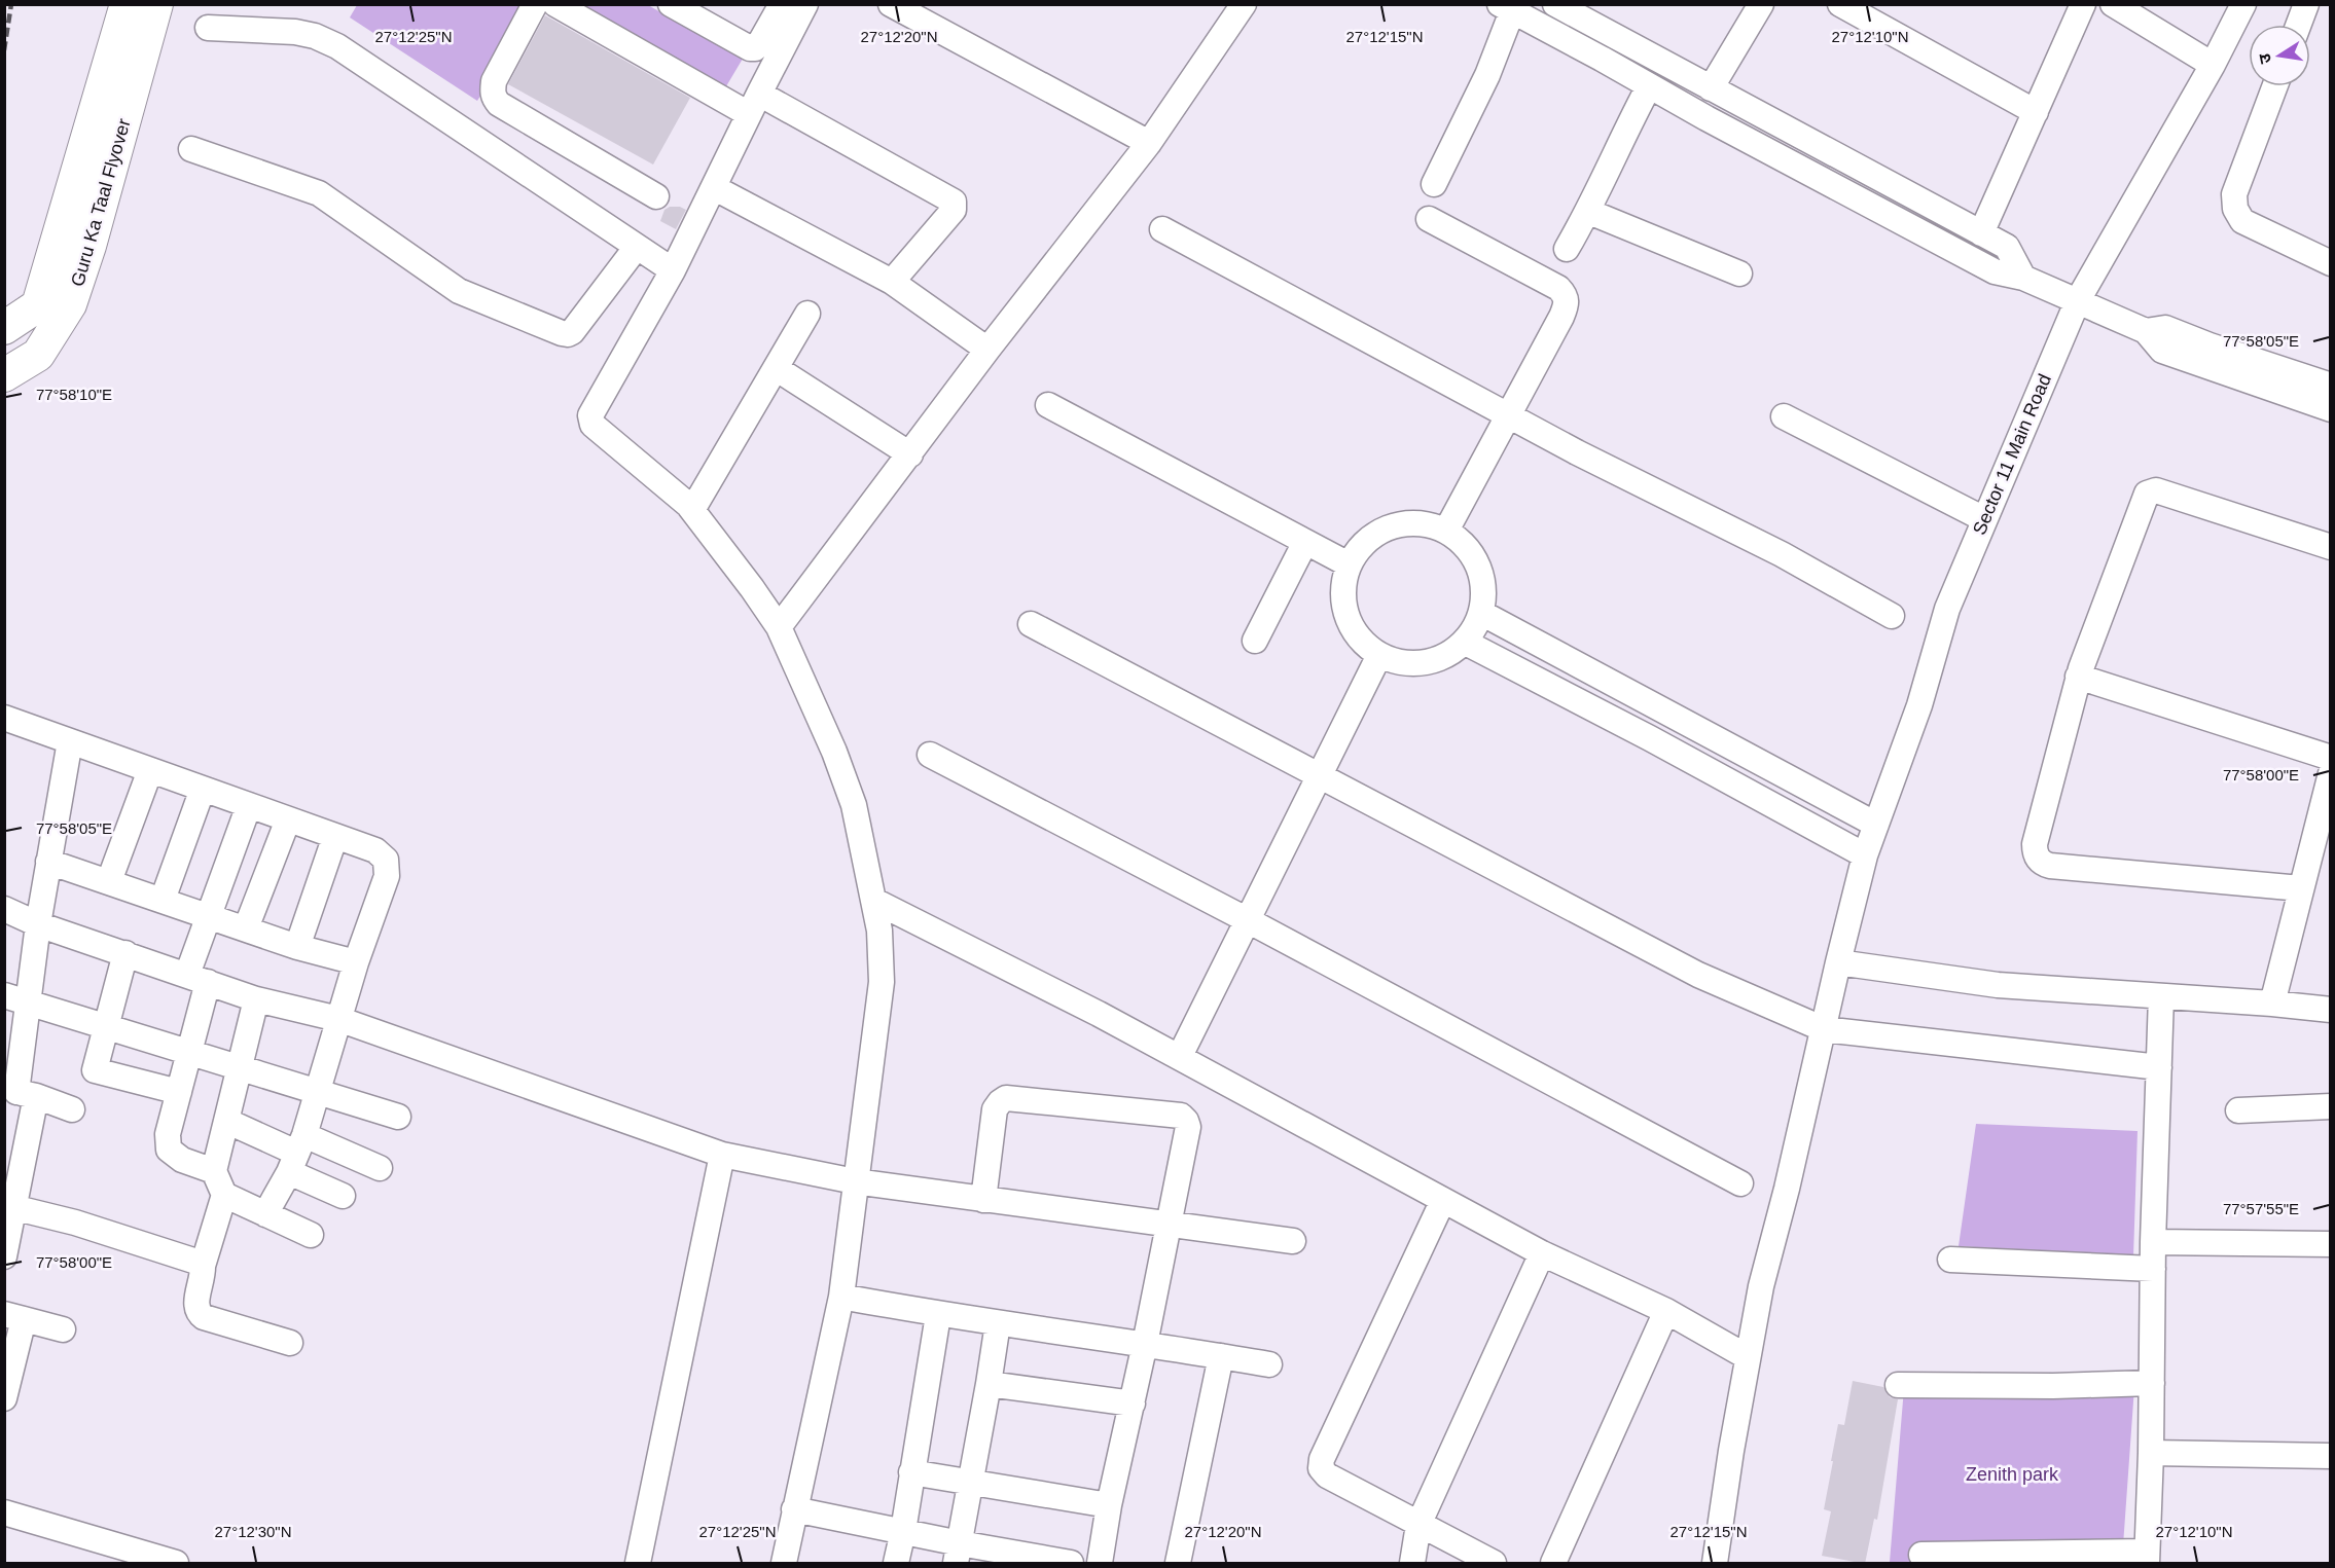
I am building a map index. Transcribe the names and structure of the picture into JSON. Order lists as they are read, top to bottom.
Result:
{
  "streets": {
    "main road": ["Guru Ka Taal Flyover"],
    "street": ["Sector 11 Main Road"]
  },
  "parks": ["Zenith park"],
  "north": "left",
  "coordinates": [
    "27°12'25\"N",
    "27°12'20\"N",
    "27°12'15\"N",
    "27°12'10\"N",
    "77°58'05\"E",
    "77°58'10\"E",
    "77°58'00\"E",
    "77°57'55\"E",
    "27°12'30\"N"
  ]
}
